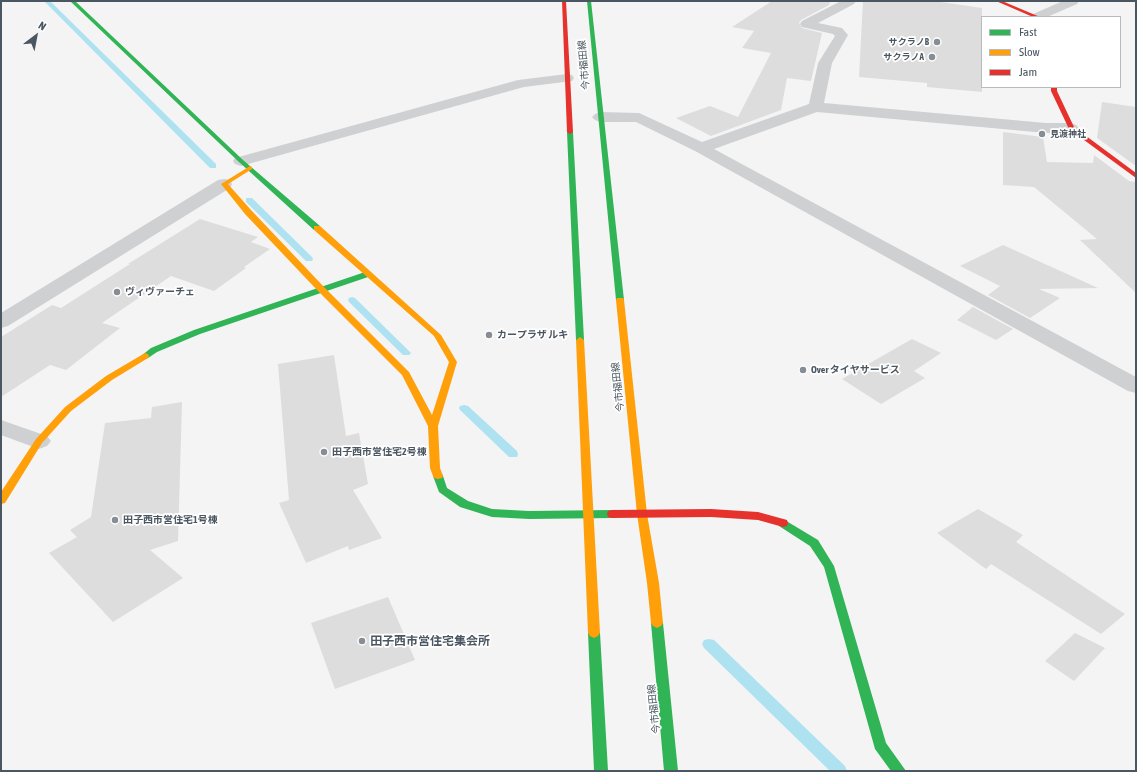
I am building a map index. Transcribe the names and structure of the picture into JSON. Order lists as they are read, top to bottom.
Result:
{
  "streets": {
    "main road": ["今市福田線"]
  },
  "places": [
    "サクラノB",
    "サクラノA",
    "見渡神社",
    "ヴィヴァーチェ",
    "カープラザ ルキ",
    "Over タイヤサービス",
    "田子西市営住宅2号棟",
    "田子西市営住宅1号棟",
    "田子西市営住宅集会所"
  ],
  "legend": ["Fast", "Slow", "Jam"],
  "north": "top right"
}
